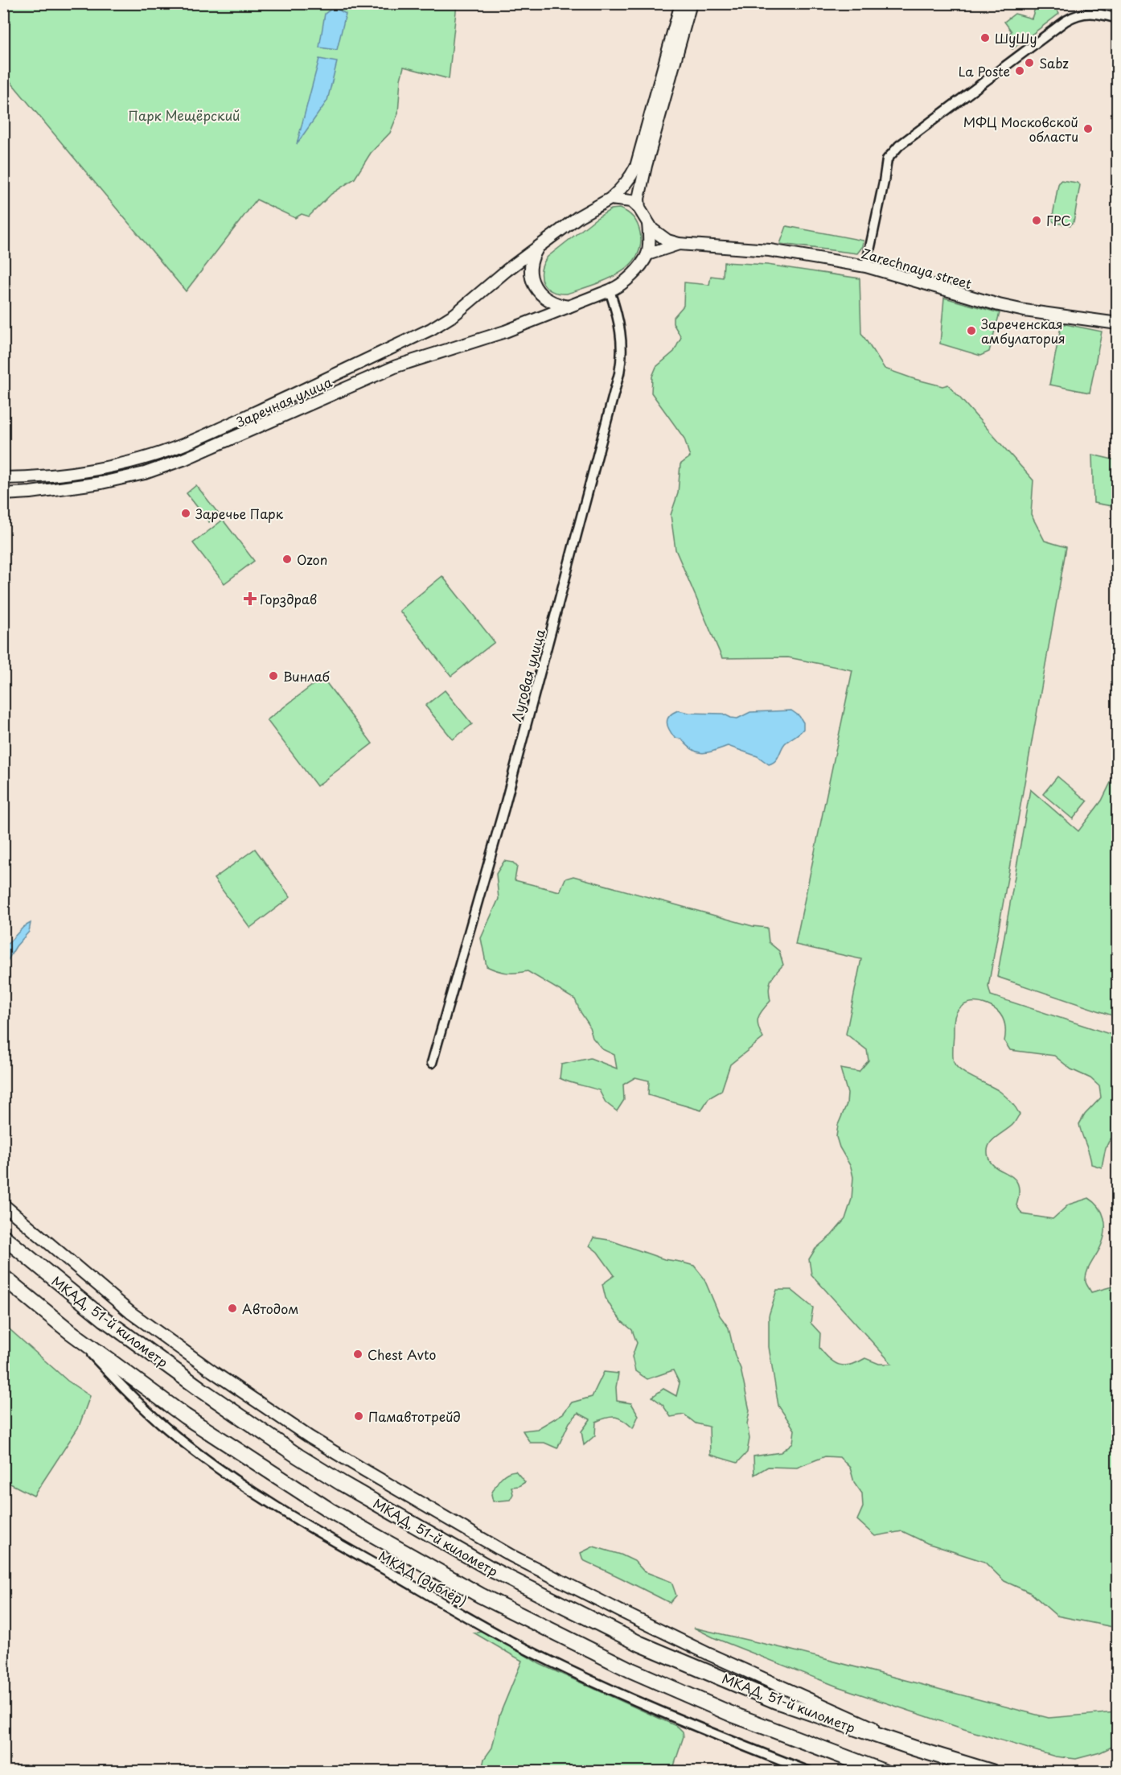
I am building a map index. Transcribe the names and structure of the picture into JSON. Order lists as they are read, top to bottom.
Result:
{
  "streets": {
    "highway": ["МКАД, 51-й километр"],
    "street": [
      "Zarechnaya street",
      "Заречная улица",
      "Луговая улица",
      "МКАД (дублёр)"
    ]
  },
  "crossings": [
    ["Zarechnaya street", "Заречная улица"],
    ["Zarechnaya street", "Луговая улица"],
    ["Заречная улица", "Луговая улица"]
  ],
  "parks": ["Парк Мещёрский"],
  "places": {
    "other": [
      "ШуШу",
      "Sabz",
      "La Poste",
      "МФЦ Московской области",
      "ГРС",
      "Зареченская амбулатория",
      "Заречье Парк",
      "Ozon",
      "Винлаб",
      "Автодом",
      "Chest Avto",
      "Памавтотрейд"
    ],
    "health": ["Горздрав"]
  }
}
